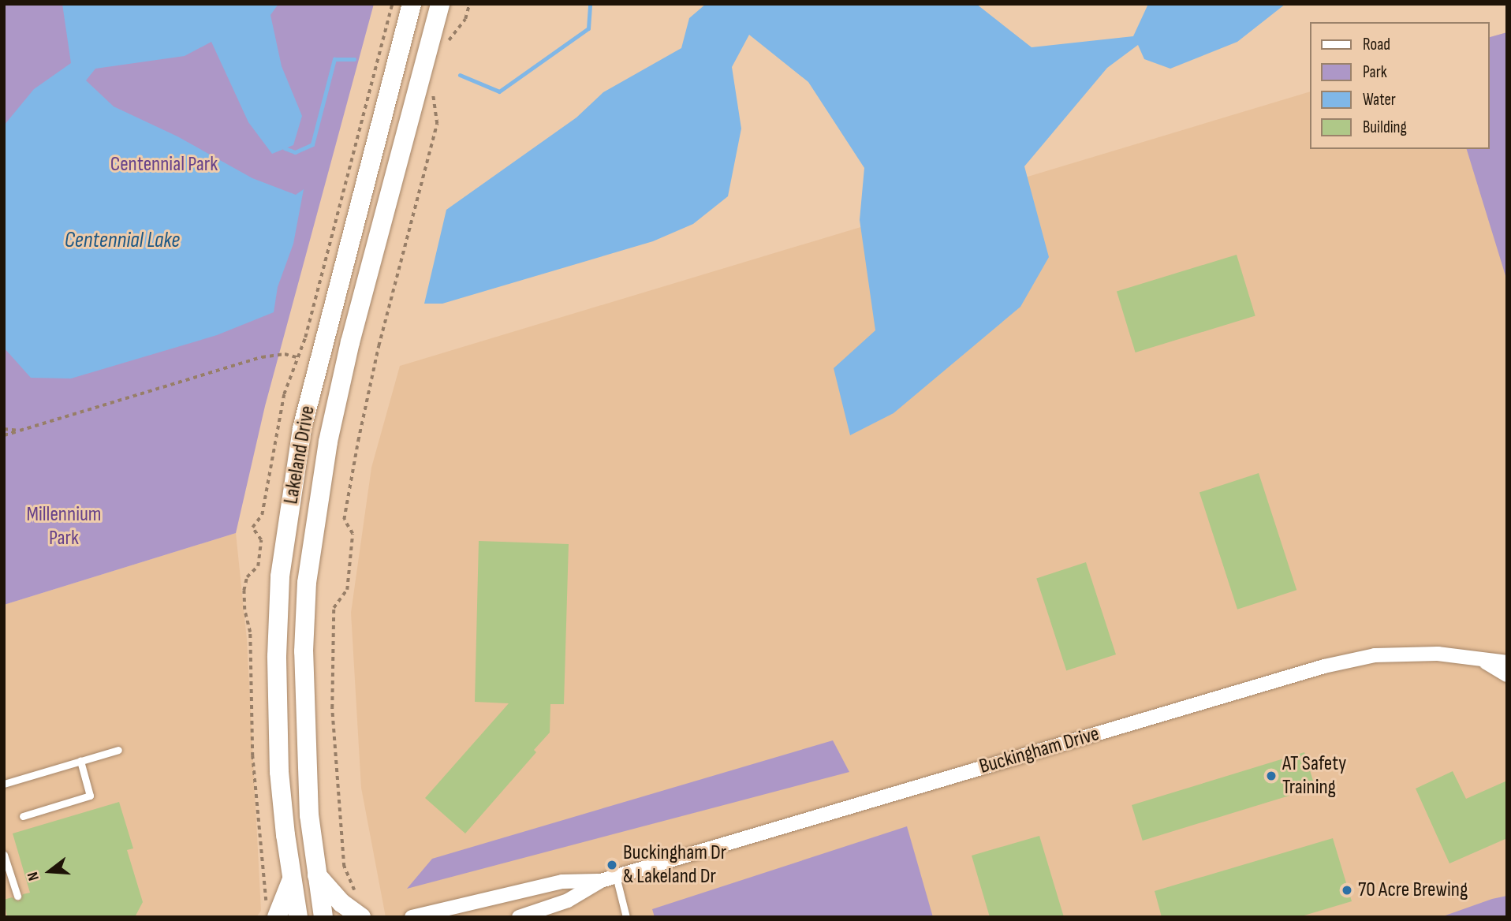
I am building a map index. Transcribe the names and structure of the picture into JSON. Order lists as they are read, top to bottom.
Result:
{
  "streets": {
    "main road": ["Lakeland Drive"],
    "street": ["Buckingham Drive"]
  },
  "water": ["Centennial Lake"],
  "parks": ["Centennial Park", "Millennium Park"],
  "places": ["AT Safety Training", "Buckingham Dr & Lakeland Dr", "70 Acre Brewing"],
  "legend": [
    "Road",
    "Park",
    "Water",
    "Building"
  ],
  "north": "left"
}
